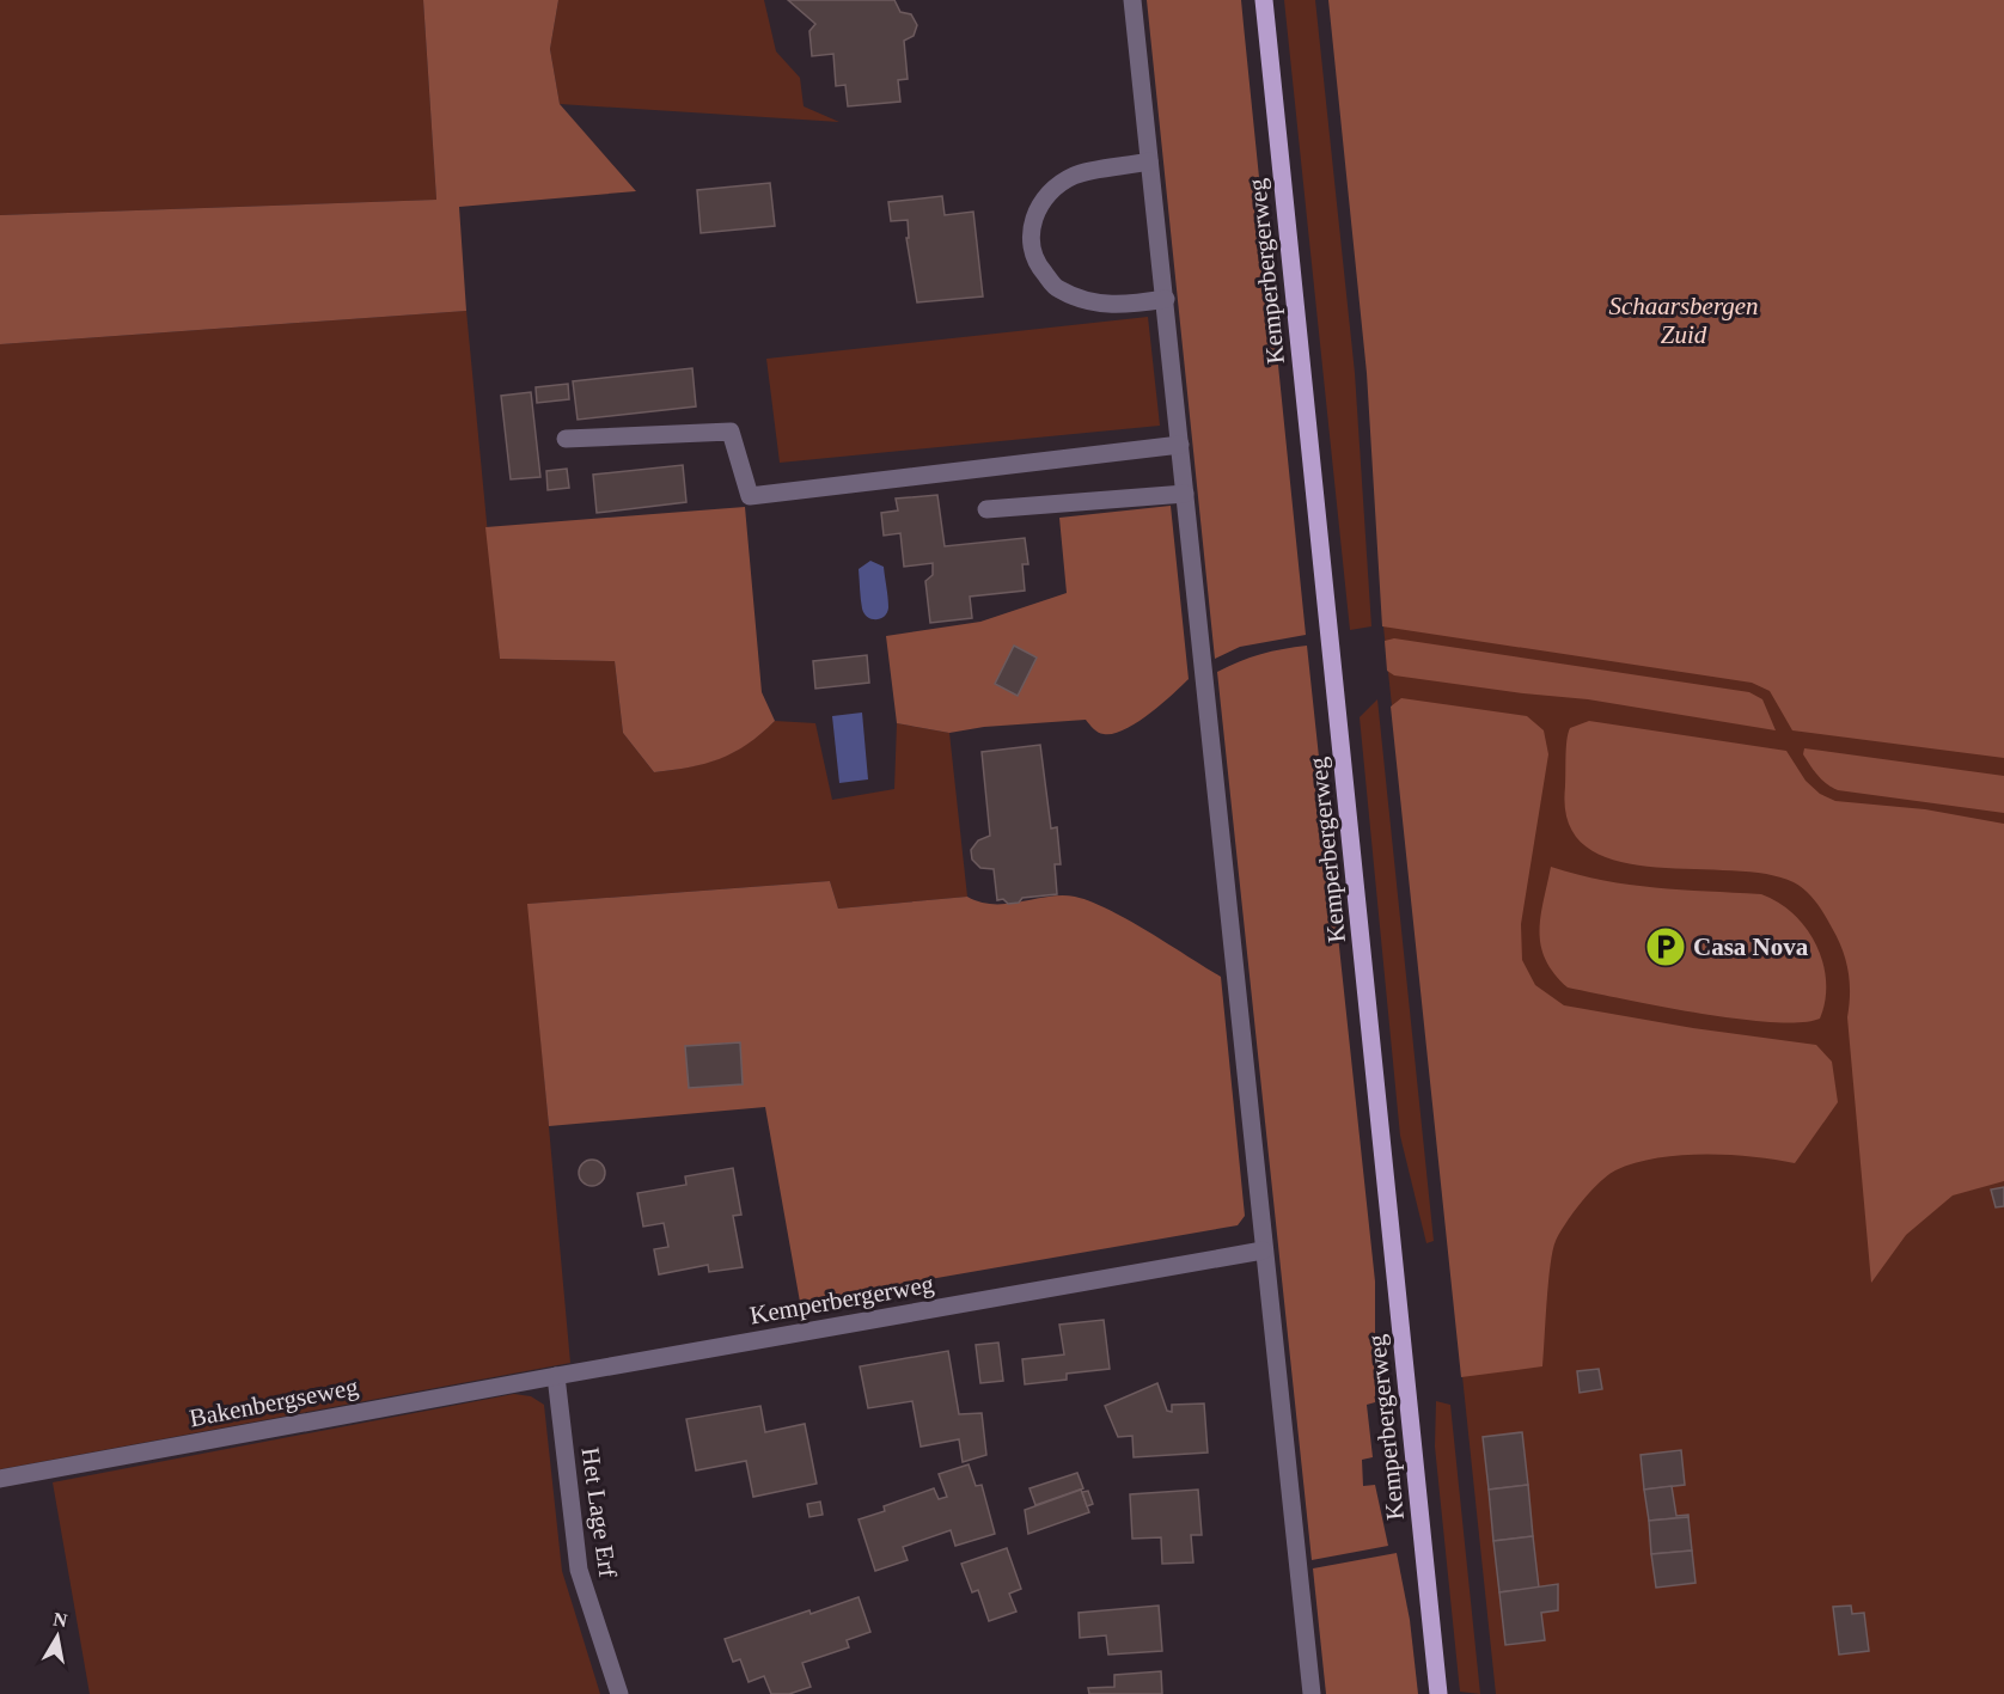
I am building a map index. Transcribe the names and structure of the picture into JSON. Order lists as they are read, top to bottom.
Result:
{
  "streets": {
    "main road": ["Kemperbergerweg"],
    "street": ["Bakenbergseweg", "Het Lage Erf"]
  },
  "crossings": [
    ["Kemperbergerweg", "Bakenbergseweg"],
    ["Kemperbergerweg", "Het Lage Erf"],
    ["Bakenbergseweg", "Het Lage Erf"]
  ],
  "parks": ["Schaarsbergen Zuid"],
  "places": {
    "parking": ["Casa Nova"]
  },
  "north": "top"
}
